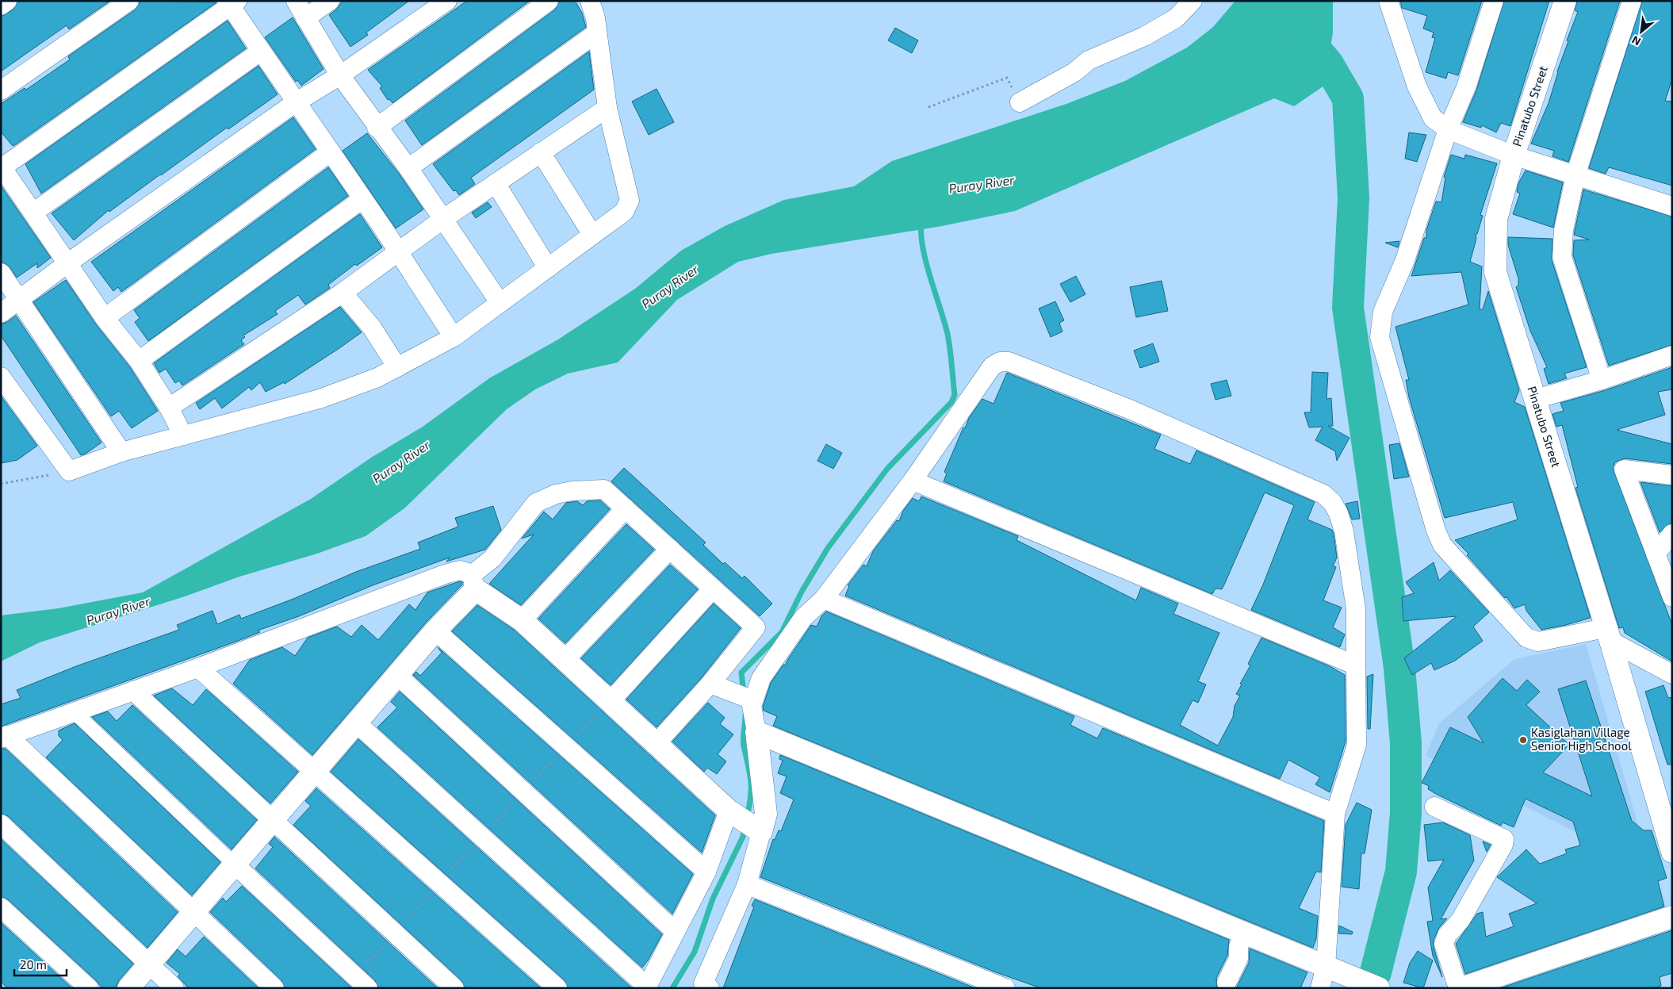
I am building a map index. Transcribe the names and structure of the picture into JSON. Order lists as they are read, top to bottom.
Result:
{
  "streets": {
    "street": ["Pinatubo Street"]
  },
  "water": ["Puray River"],
  "places": ["Kasiglahan Village Senior High School"],
  "scale_bar": "20 m",
  "north": "bottom left"
}
